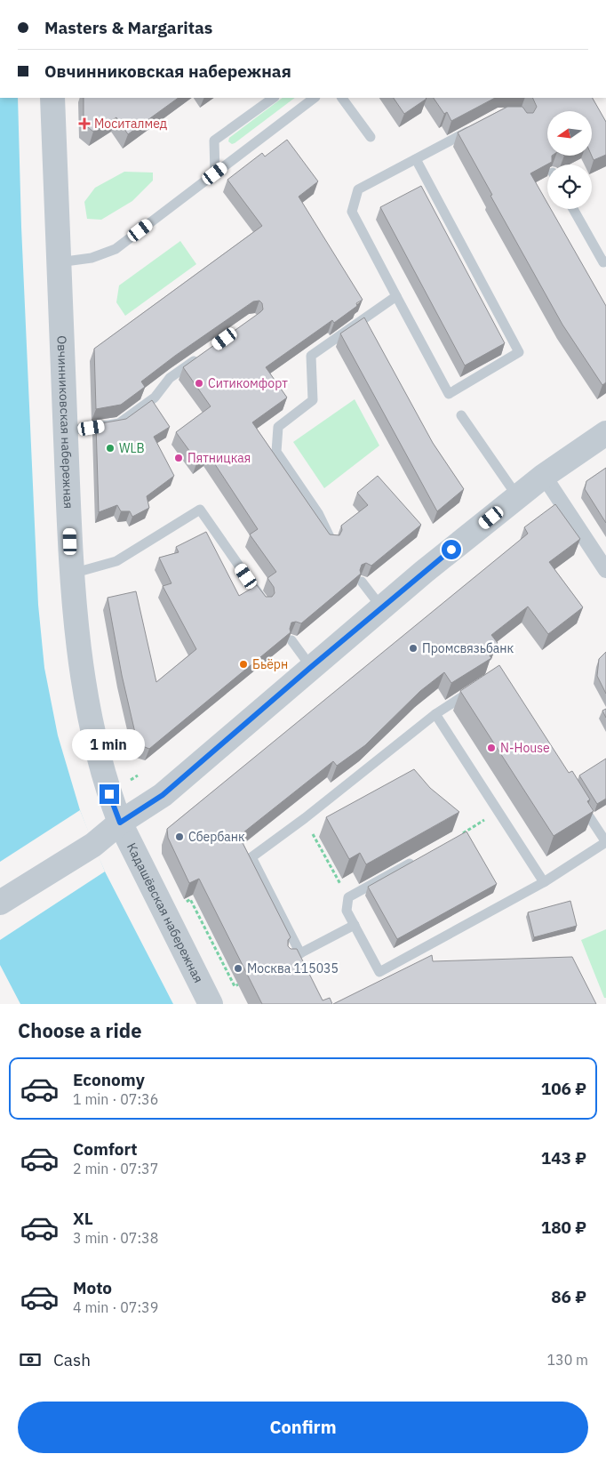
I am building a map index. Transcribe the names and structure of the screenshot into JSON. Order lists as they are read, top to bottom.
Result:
{
  "streets": {
    "street": ["Овчинниковская набережная", "Кадашёвская набережная"]
  },
  "crossings": [
    ["Овчинниковская набережная", "Кадашёвская набережная"]
  ],
  "places": {
    "health": ["Моситалмед"],
    "other": [
      "Ситикомфорт",
      "WLB",
      "Пятницкая",
      "Промсвязьбанк",
      "Бьёрн",
      "N-House",
      "Сбербанк",
      "Москва 115035"
    ]
  },
  "north": "left",
  "page": {
    "banner": ["Masters & Margaritas", "Овчинниковская набережная"],
    "bubble": "1 min",
    "heading": "Choose a ride",
    "list": [
      {
        "name": "Economy",
        "note": "1 min · 07:36",
        "value": "106 ₽"
      },
      {
        "name": "Comfort",
        "note": "2 min · 07:37",
        "value": "143 ₽"
      },
      {
        "name": "XL",
        "note": "3 min · 07:38",
        "value": "180 ₽"
      },
      {
        "name": "Moto",
        "note": "4 min · 07:39",
        "value": "86 ₽"
      }
    ],
    "pay": ["Cash", "130 m"],
    "buttons": "Confirm"
  }
}
